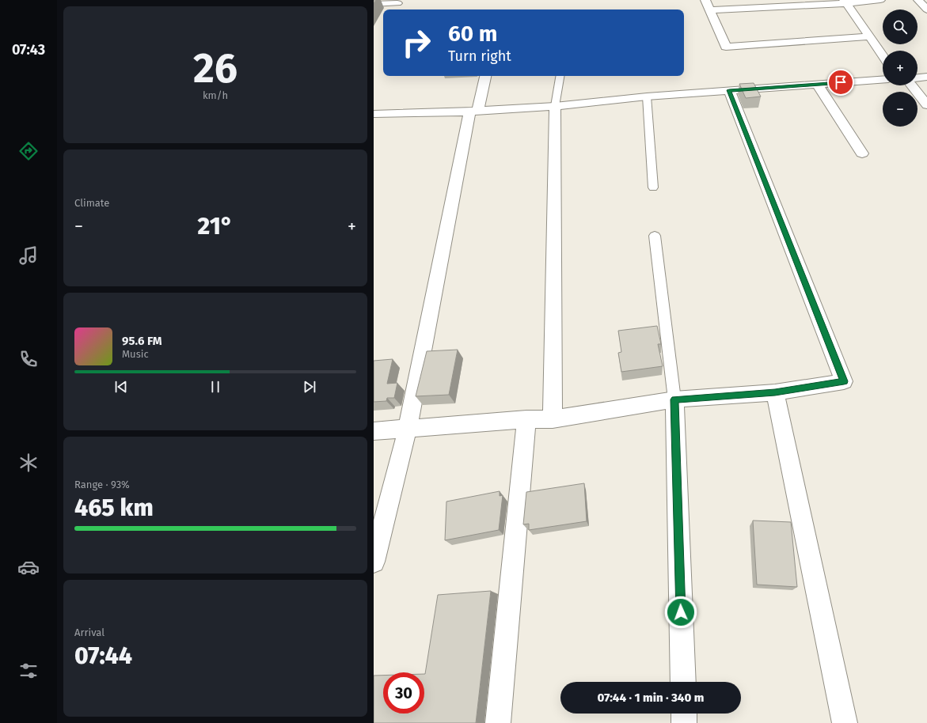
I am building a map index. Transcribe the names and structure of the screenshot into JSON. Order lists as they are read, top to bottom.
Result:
{
  "page": {
    "tabs": "07:43",
    "tile": [
      ["26", "km/h"],
      "Climate",
      ["Range · 93%", "465 km"],
      ["Arrival", "07:44"]
    ],
    "map_buttons": ["+", "−"],
    "turn": ["60 m", "Turn right"],
    "heat": ["−", "21°", "+"],
    "song": ["95.6 FM", "Music"],
    "limit": "30",
    "trip": "07:44 · 1 min · 340 m"
  }
}
